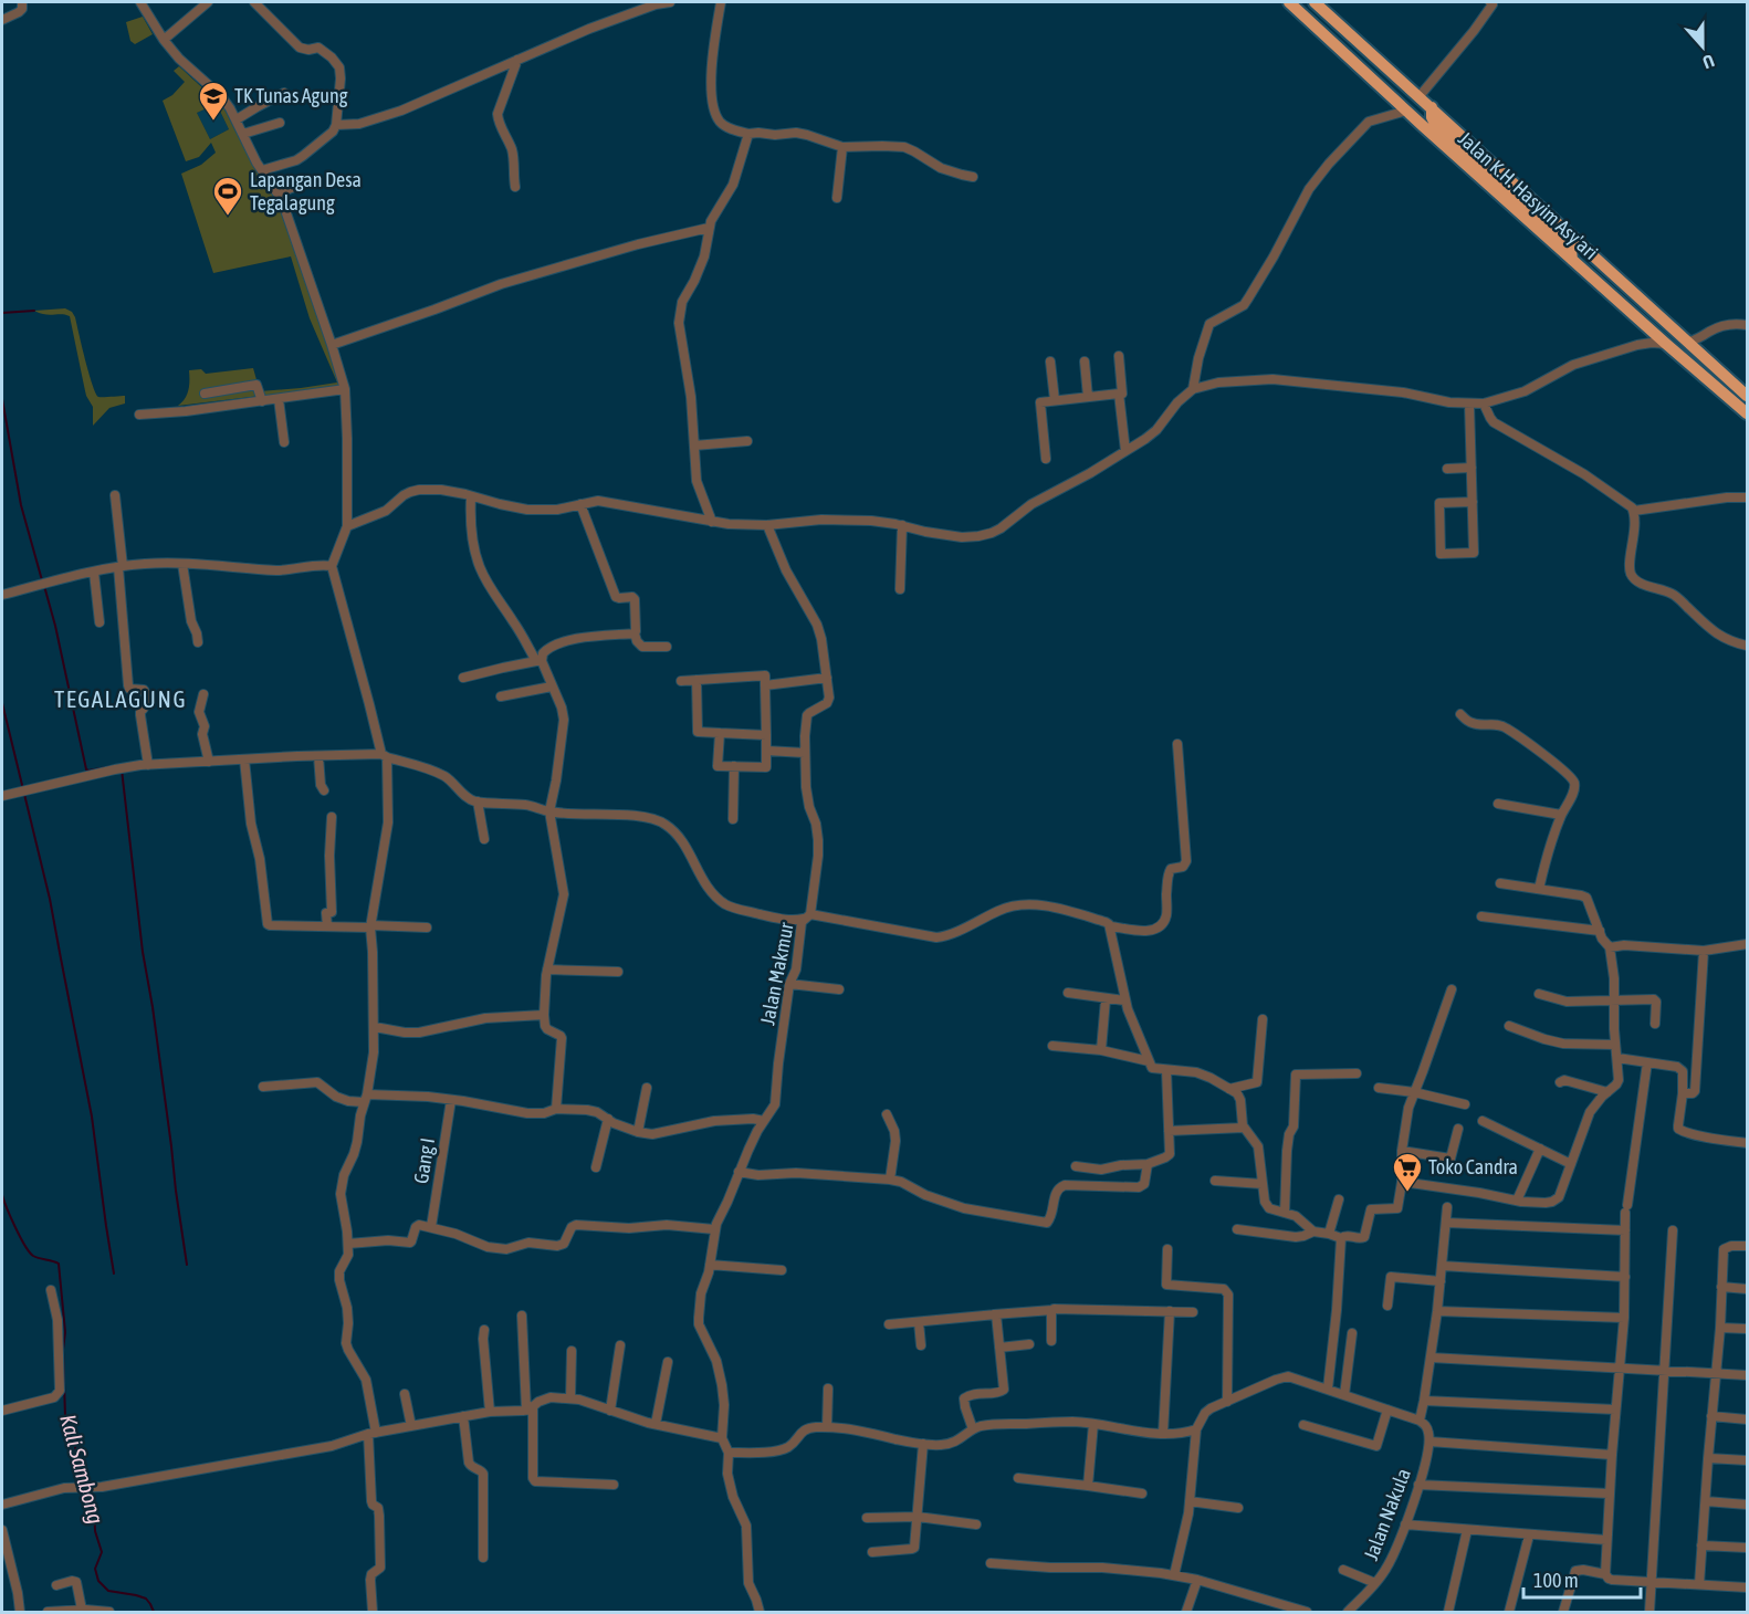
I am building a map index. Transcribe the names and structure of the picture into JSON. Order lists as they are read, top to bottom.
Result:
{
  "streets": {
    "highway": ["Jalan K.H. Hasyim Asy'ari"],
    "street": ["Jalan Makmur", "Gang I", "Jalan Nakula"]
  },
  "districts": ["TEGALAGUNG"],
  "water": ["Kali Sambong"],
  "places": {
    "school or university": ["TK Tunas Agung"],
    "sports": ["Lapangan Desa Tegalagung"],
    "supermarket": ["Toko Candra"]
  },
  "scale_bar": "100 m",
  "north": "bottom"
}
